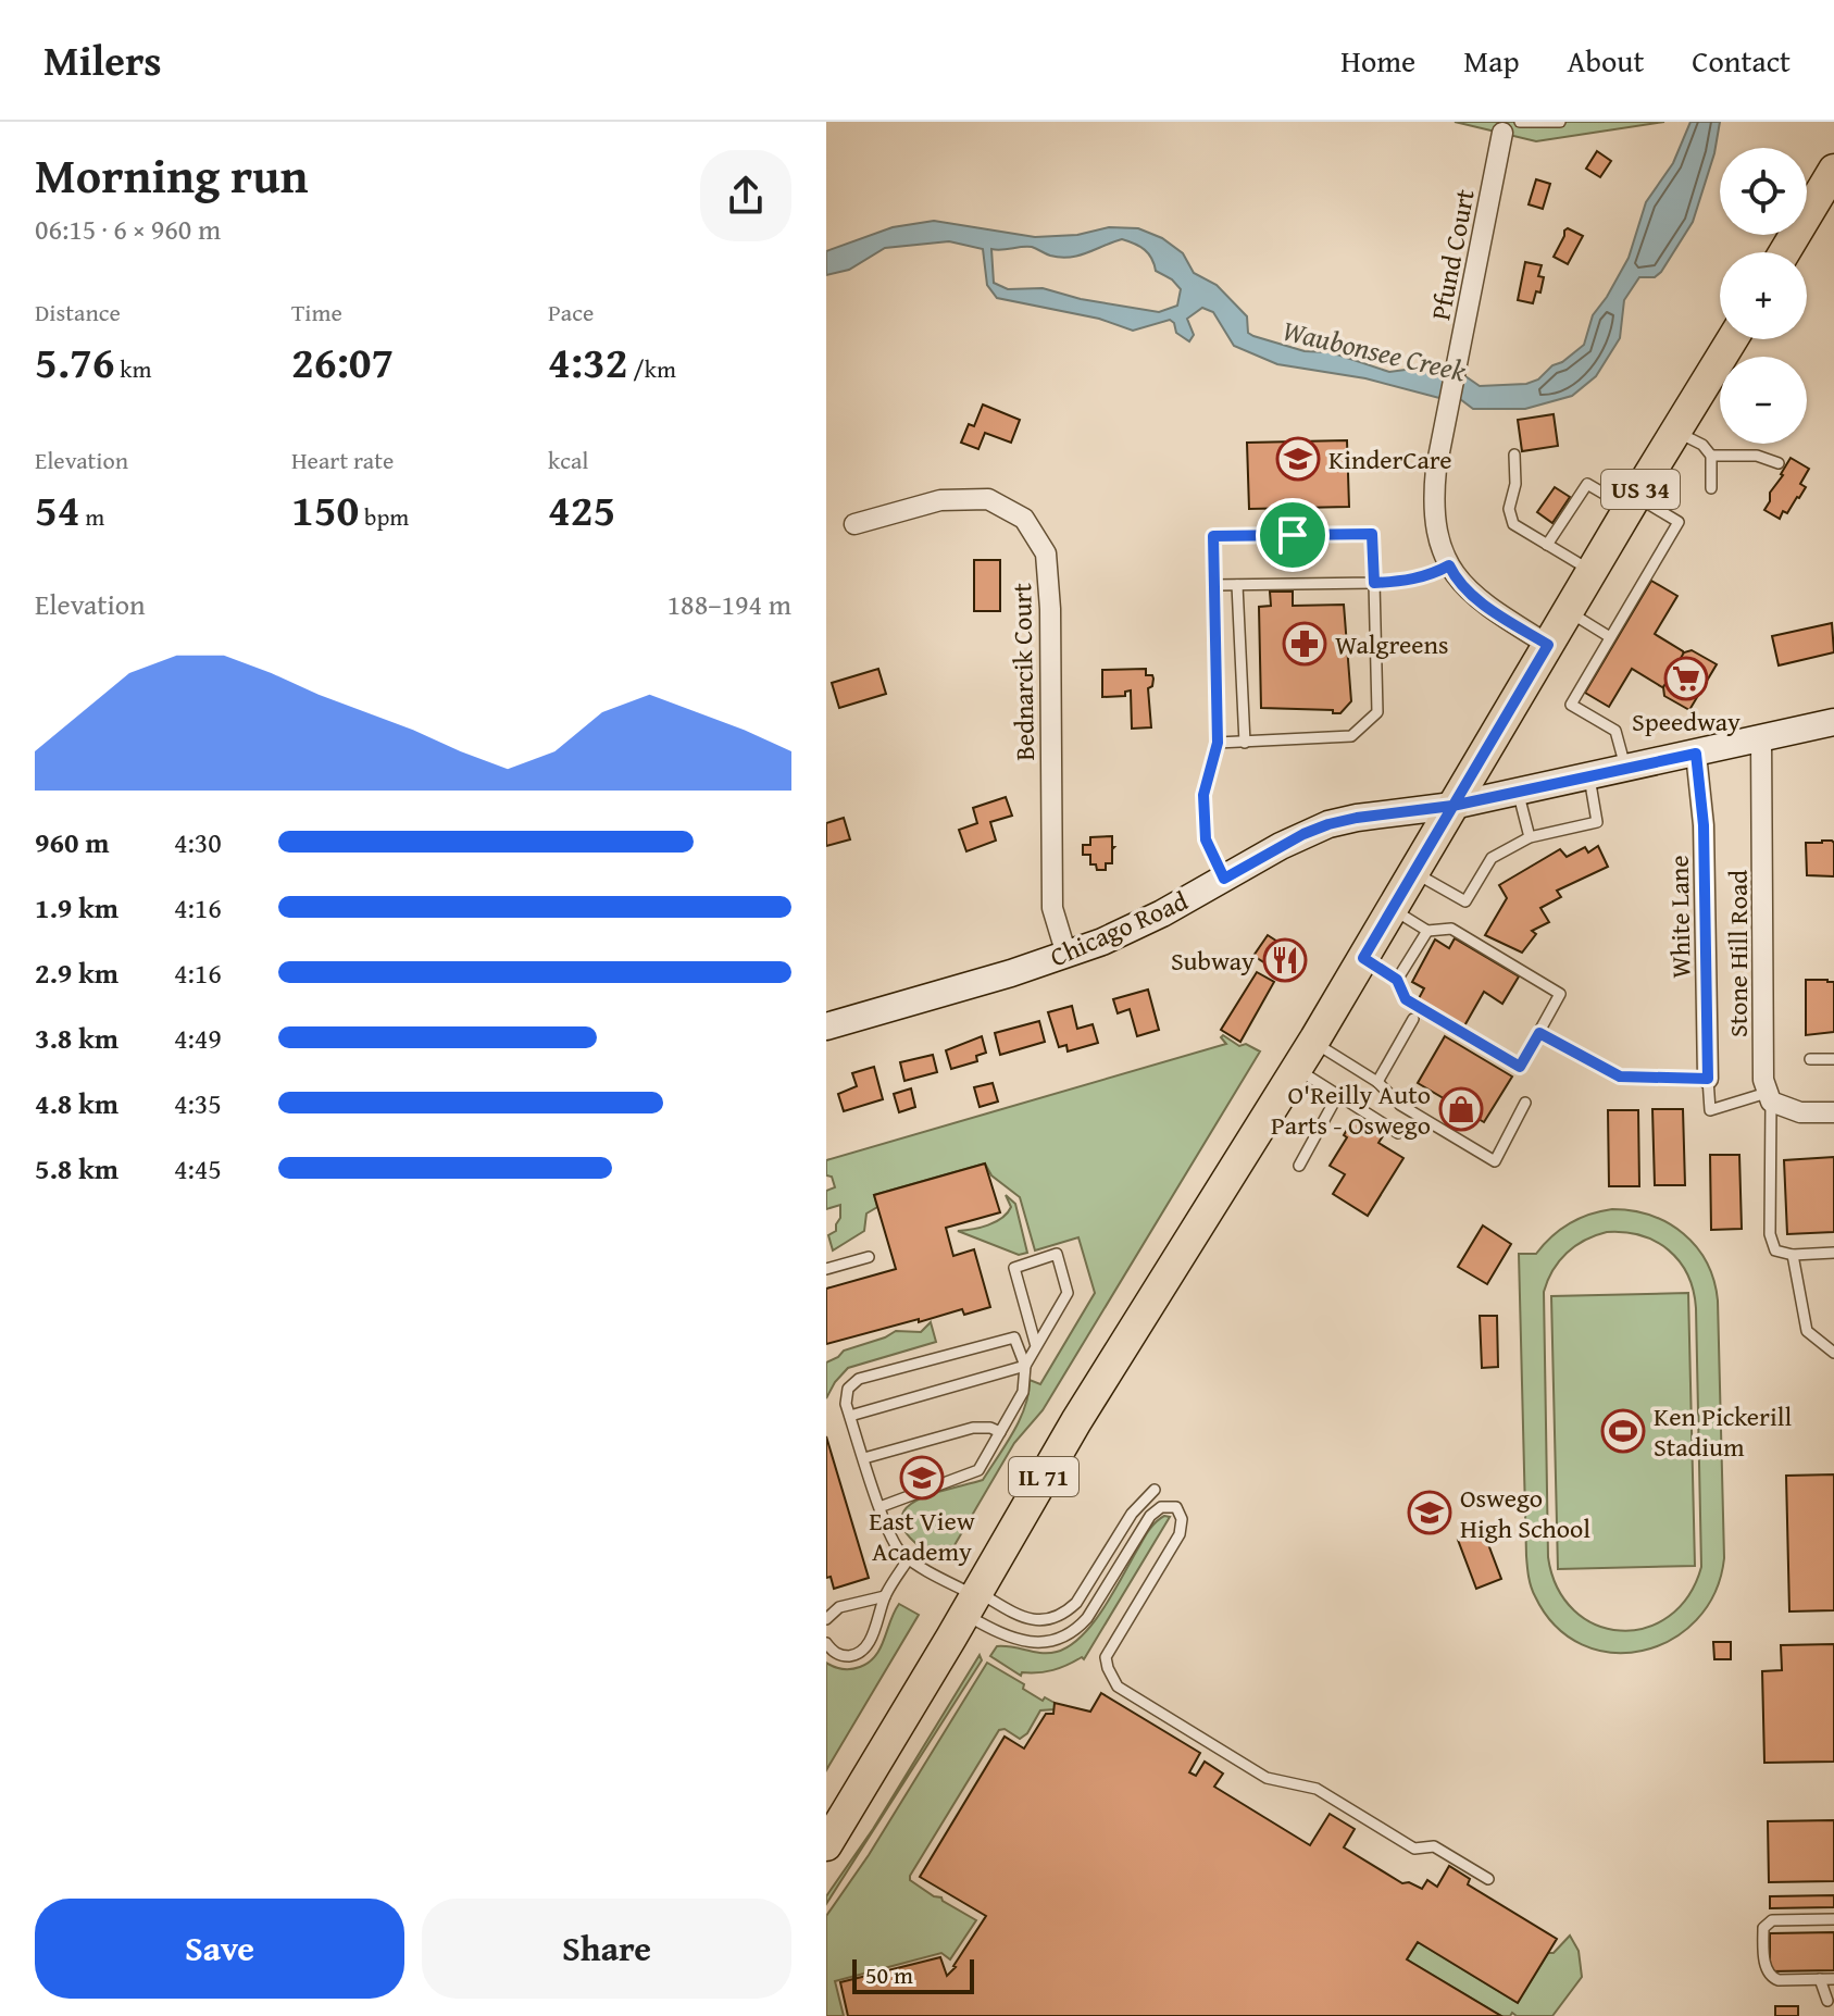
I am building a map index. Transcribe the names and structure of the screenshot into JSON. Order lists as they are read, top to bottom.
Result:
{
  "streets": {
    "main road": ["US 34", "Chicago Road", "IL 71"],
    "street": [
      "Pfund Court",
      "Bednarcik Court",
      "White Lane",
      "Stone Hill Road"
    ]
  },
  "crossings": [
    ["Pfund Court", "US 34"],
    ["US 34", "Chicago Road"],
    ["US 34", "IL 71"],
    ["Bednarcik Court", "Chicago Road"],
    ["White Lane", "Chicago Road"],
    ["Chicago Road", "Stone Hill Road"],
    ["Chicago Road", "IL 71"]
  ],
  "water": ["Waubonsee Creek"],
  "places": {
    "school or university": ["KinderCare", "East View Academy", "Oswego High School"],
    "pharmacy": ["Walgreens"],
    "supermarket": ["Speedway"],
    "restaurant": ["Subway"],
    "shop": ["O'Reilly Auto Parts - Oswego"],
    "sports": ["Ken Pickerill Stadium"]
  },
  "scale_bar": "50 m",
  "page": {
    "header": "Milers",
    "nav": [
      "Home",
      "Map",
      "About",
      "Contact"
    ],
    "heading": ["Morning run", "06:15 · 6 × 960 m"],
    "map_buttons": ["+", "−"],
    "stats": [
      ["Distance", "5.76 km"],
      ["Time", "26:07"],
      ["Pace", "4:32 /km"],
      ["Elevation", "54 m"],
      ["Heart rate", "150 bpm"],
      ["kcal", "425"]
    ],
    "chart": ["Elevation", "188–194 m"],
    "list": [
      {
        "name": "960 m",
        "note": "4:30"
      },
      {
        "name": "1.9 km",
        "note": "4:16"
      },
      {
        "name": "2.9 km",
        "note": "4:16"
      },
      {
        "name": "3.8 km",
        "note": "4:49"
      },
      {
        "name": "4.8 km",
        "note": "4:35"
      },
      {
        "name": "5.8 km",
        "note": "4:45"
      }
    ],
    "buttons": ["Save", "Share"],
    "scale": "50 m"
  }
}
